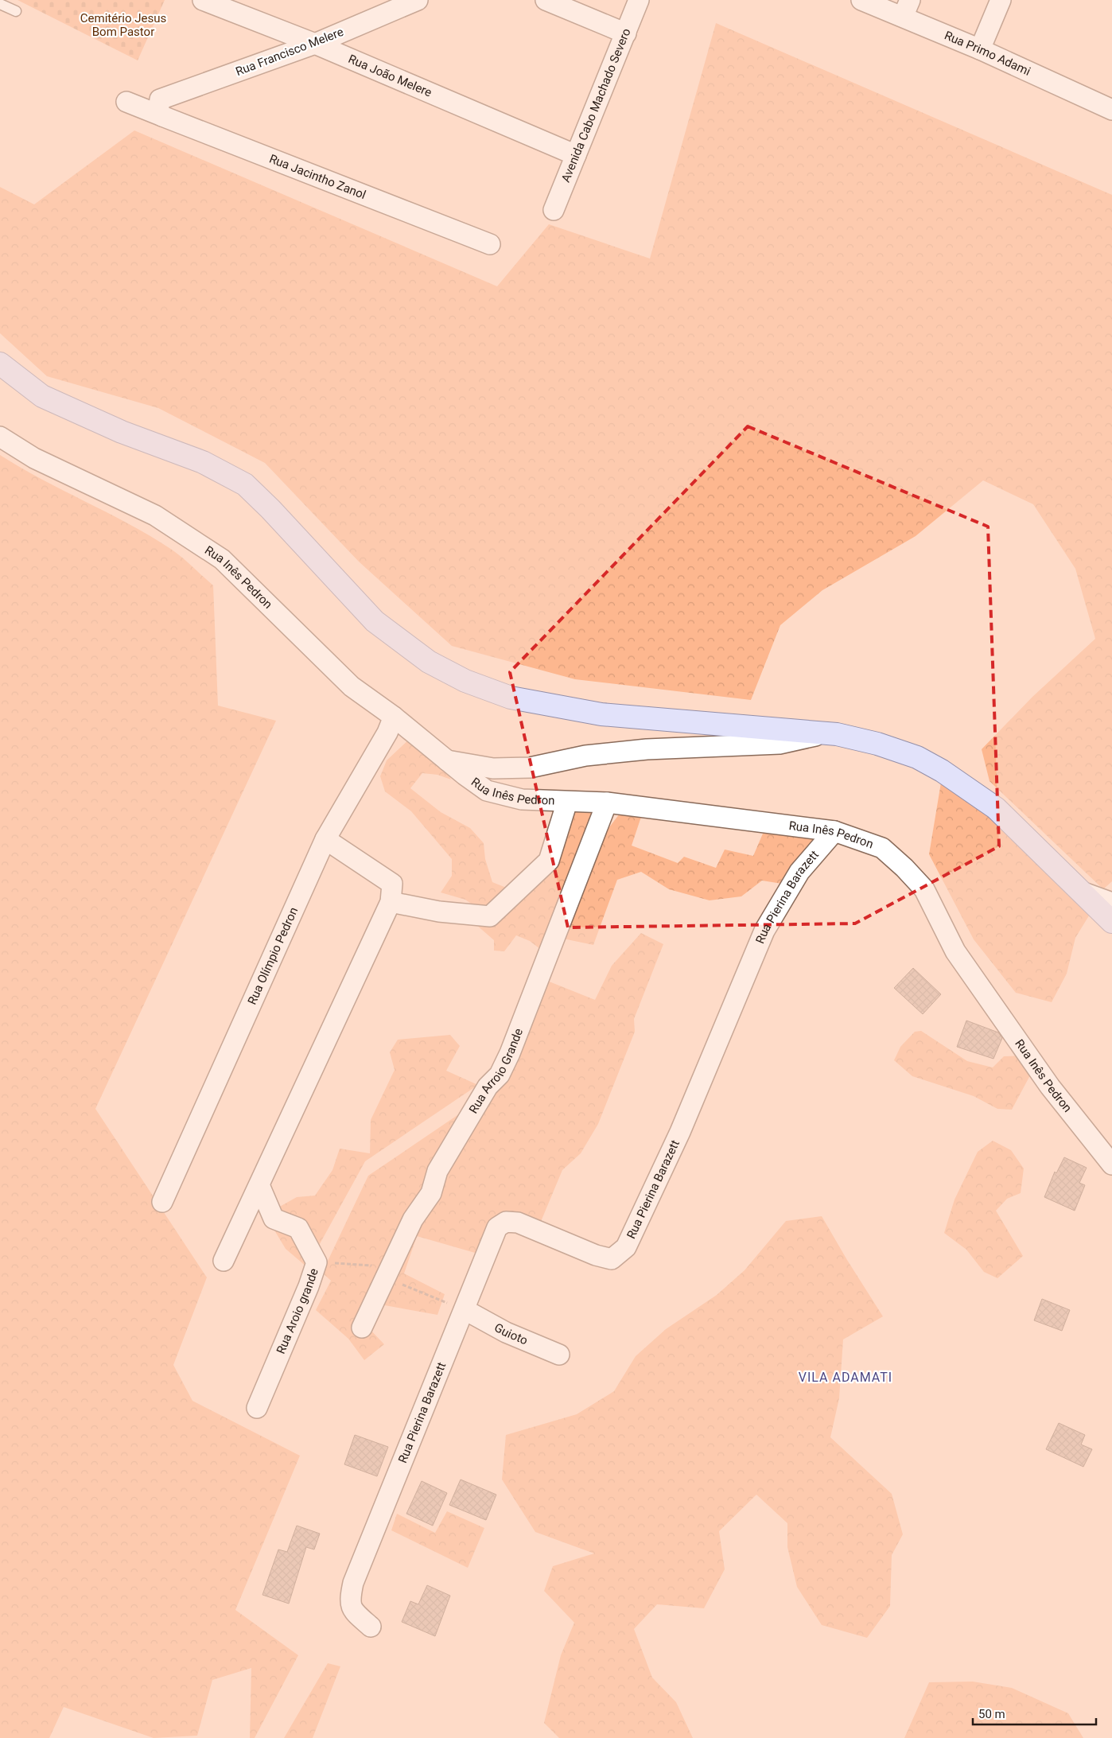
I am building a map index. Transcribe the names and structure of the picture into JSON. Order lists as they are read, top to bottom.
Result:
{
  "streets": {
    "street": [
      "Rua Francisco Melere",
      "Rua Primo Adami",
      "Rua João Melere",
      "Avenida Cabo Machado Severo",
      "Rua Jacintho Zanol",
      "Rua Inês Pedron",
      "Rua Pierina Barazett",
      "Rua Olímpio Pedron",
      "Rua Arroio Grande",
      "Rua Aroio grande",
      "Guioto"
    ]
  },
  "crossings": [
    ["Rua Francisco Melere", "Rua João Melere"],
    ["Rua Francisco Melere", "Rua Jacintho Zanol"],
    ["Rua João Melere", "Avenida Cabo Machado Severo"],
    ["Rua Inês Pedron", "Rua Pierina Barazett"],
    ["Rua Inês Pedron", "Rua Olímpio Pedron"],
    ["Rua Inês Pedron", "Rua Arroio Grande"],
    ["Rua Pierina Barazett", "Guioto"]
  ],
  "districts": ["VILA ADAMATI"],
  "parks": ["Cemitério Jesus Bom Pastor"],
  "scale_bar": "50 m"
}
